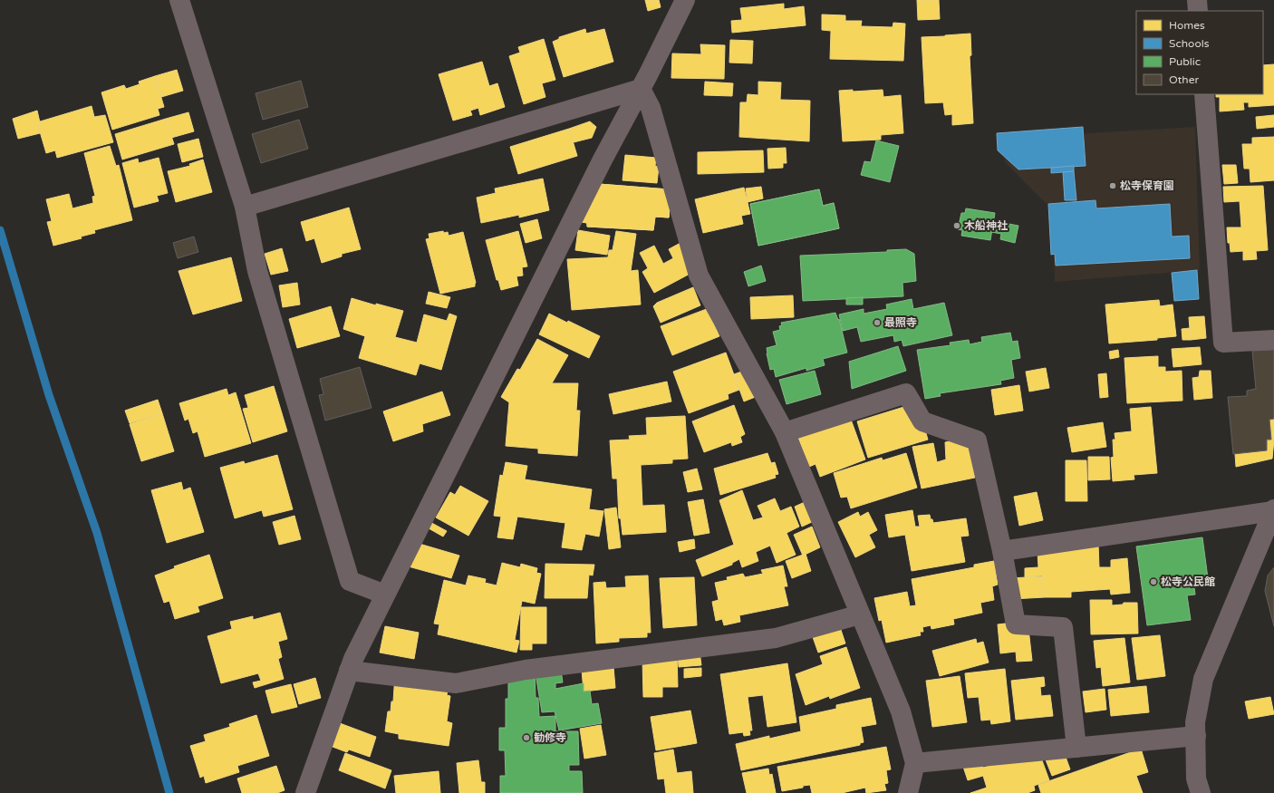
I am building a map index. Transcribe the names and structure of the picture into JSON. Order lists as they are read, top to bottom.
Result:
{
  "places": [
    "松寺保育園",
    "木船神社",
    "最照寺",
    "松寺公民館",
    "勧修寺"
  ],
  "legend": [
    "Homes",
    "Schools",
    "Public",
    "Other"
  ]
}
